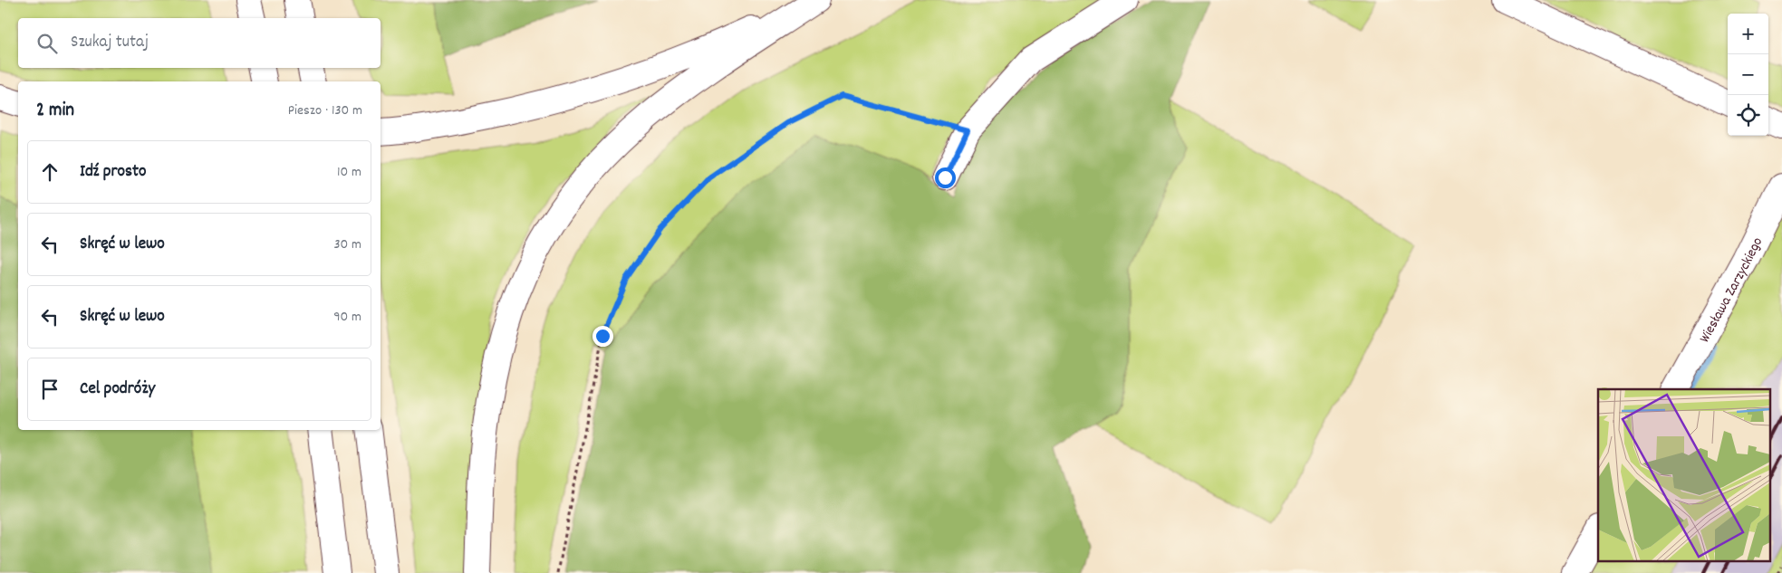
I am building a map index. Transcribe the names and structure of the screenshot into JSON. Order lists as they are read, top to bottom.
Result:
{
  "streets": {
    "main road": ["Wiesława Zarzyckiego"]
  },
  "page": {
    "map_buttons": ["+", "−"],
    "search": "Szukaj tutaj",
    "heading": ["2 min", "Pieszo · 130 m"],
    "list": [
      ["Idź prosto", "10 m"],
      ["Skręć w lewo", "30 m"],
      ["Skręć w lewo", "90 m"],
      "Cel podróży"
    ]
  }
}
